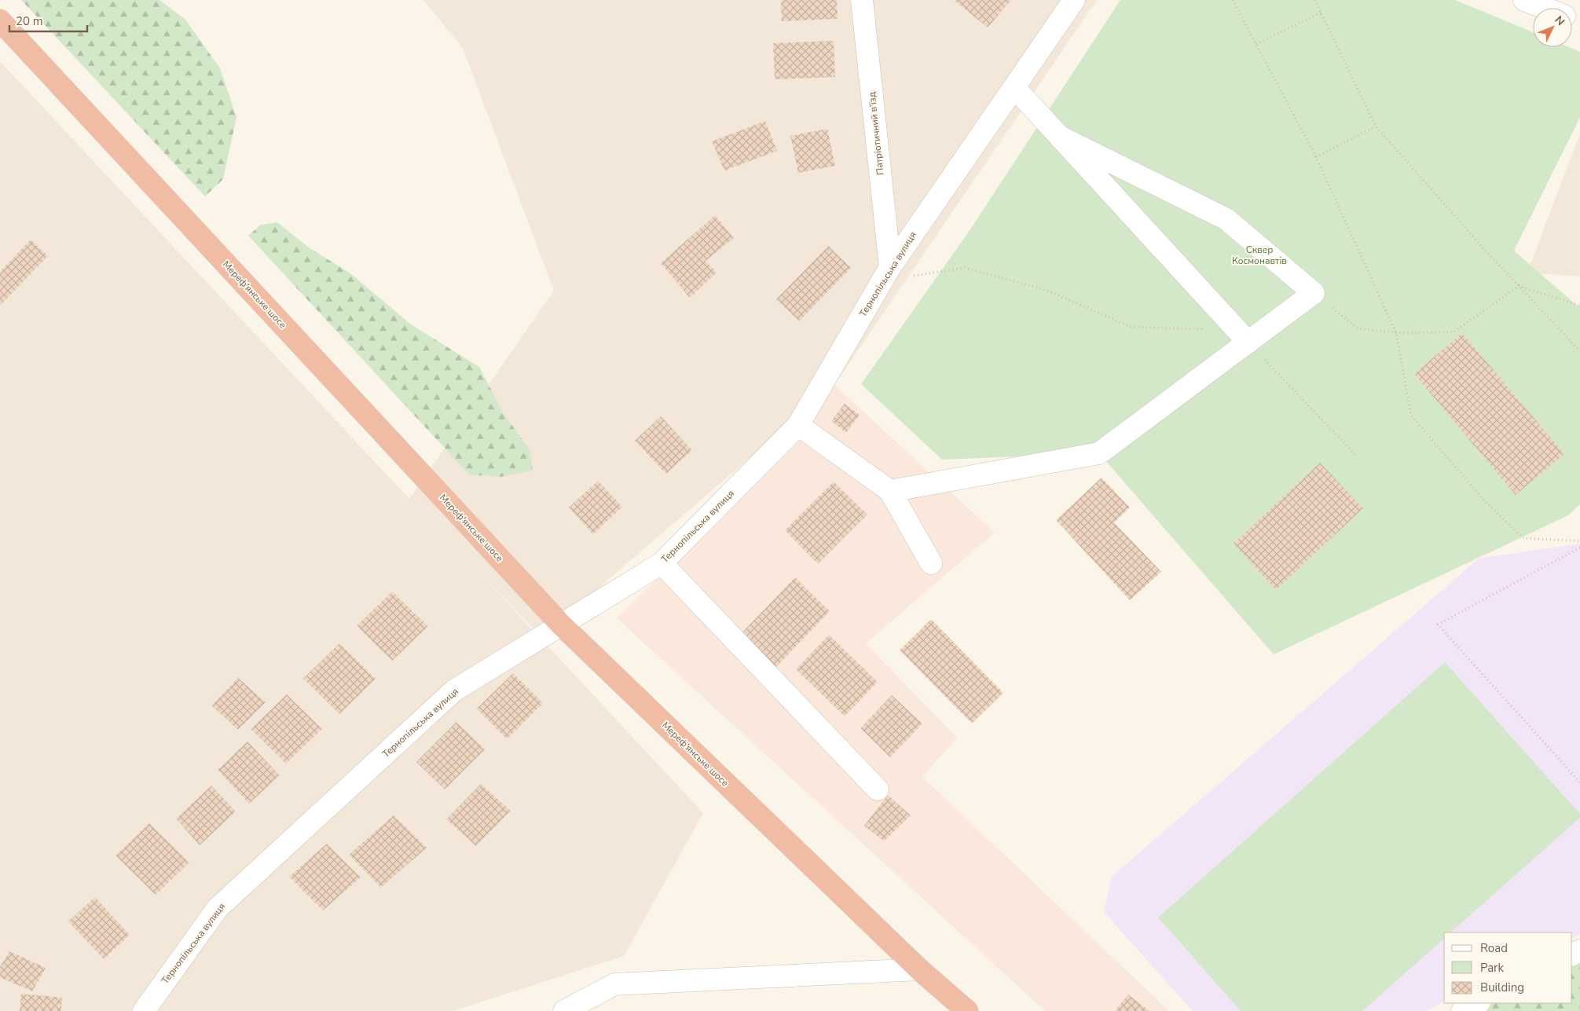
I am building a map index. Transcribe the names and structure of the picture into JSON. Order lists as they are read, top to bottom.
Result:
{
  "streets": {
    "highway": ["Мереф'янське шосе"],
    "street": ["Патріотичний в’їзд", "Тернопільська вулиця"]
  },
  "crossings": [
    ["Патріотичний в’їзд", "Тернопільська вулиця"],
    ["Тернопільська вулиця", "Мереф'янське шосе"]
  ],
  "parks": ["Сквер Космонавтів"],
  "legend": ["Road", "Park", "Building"],
  "scale_bar": "20 m",
  "north": "top right"
}
